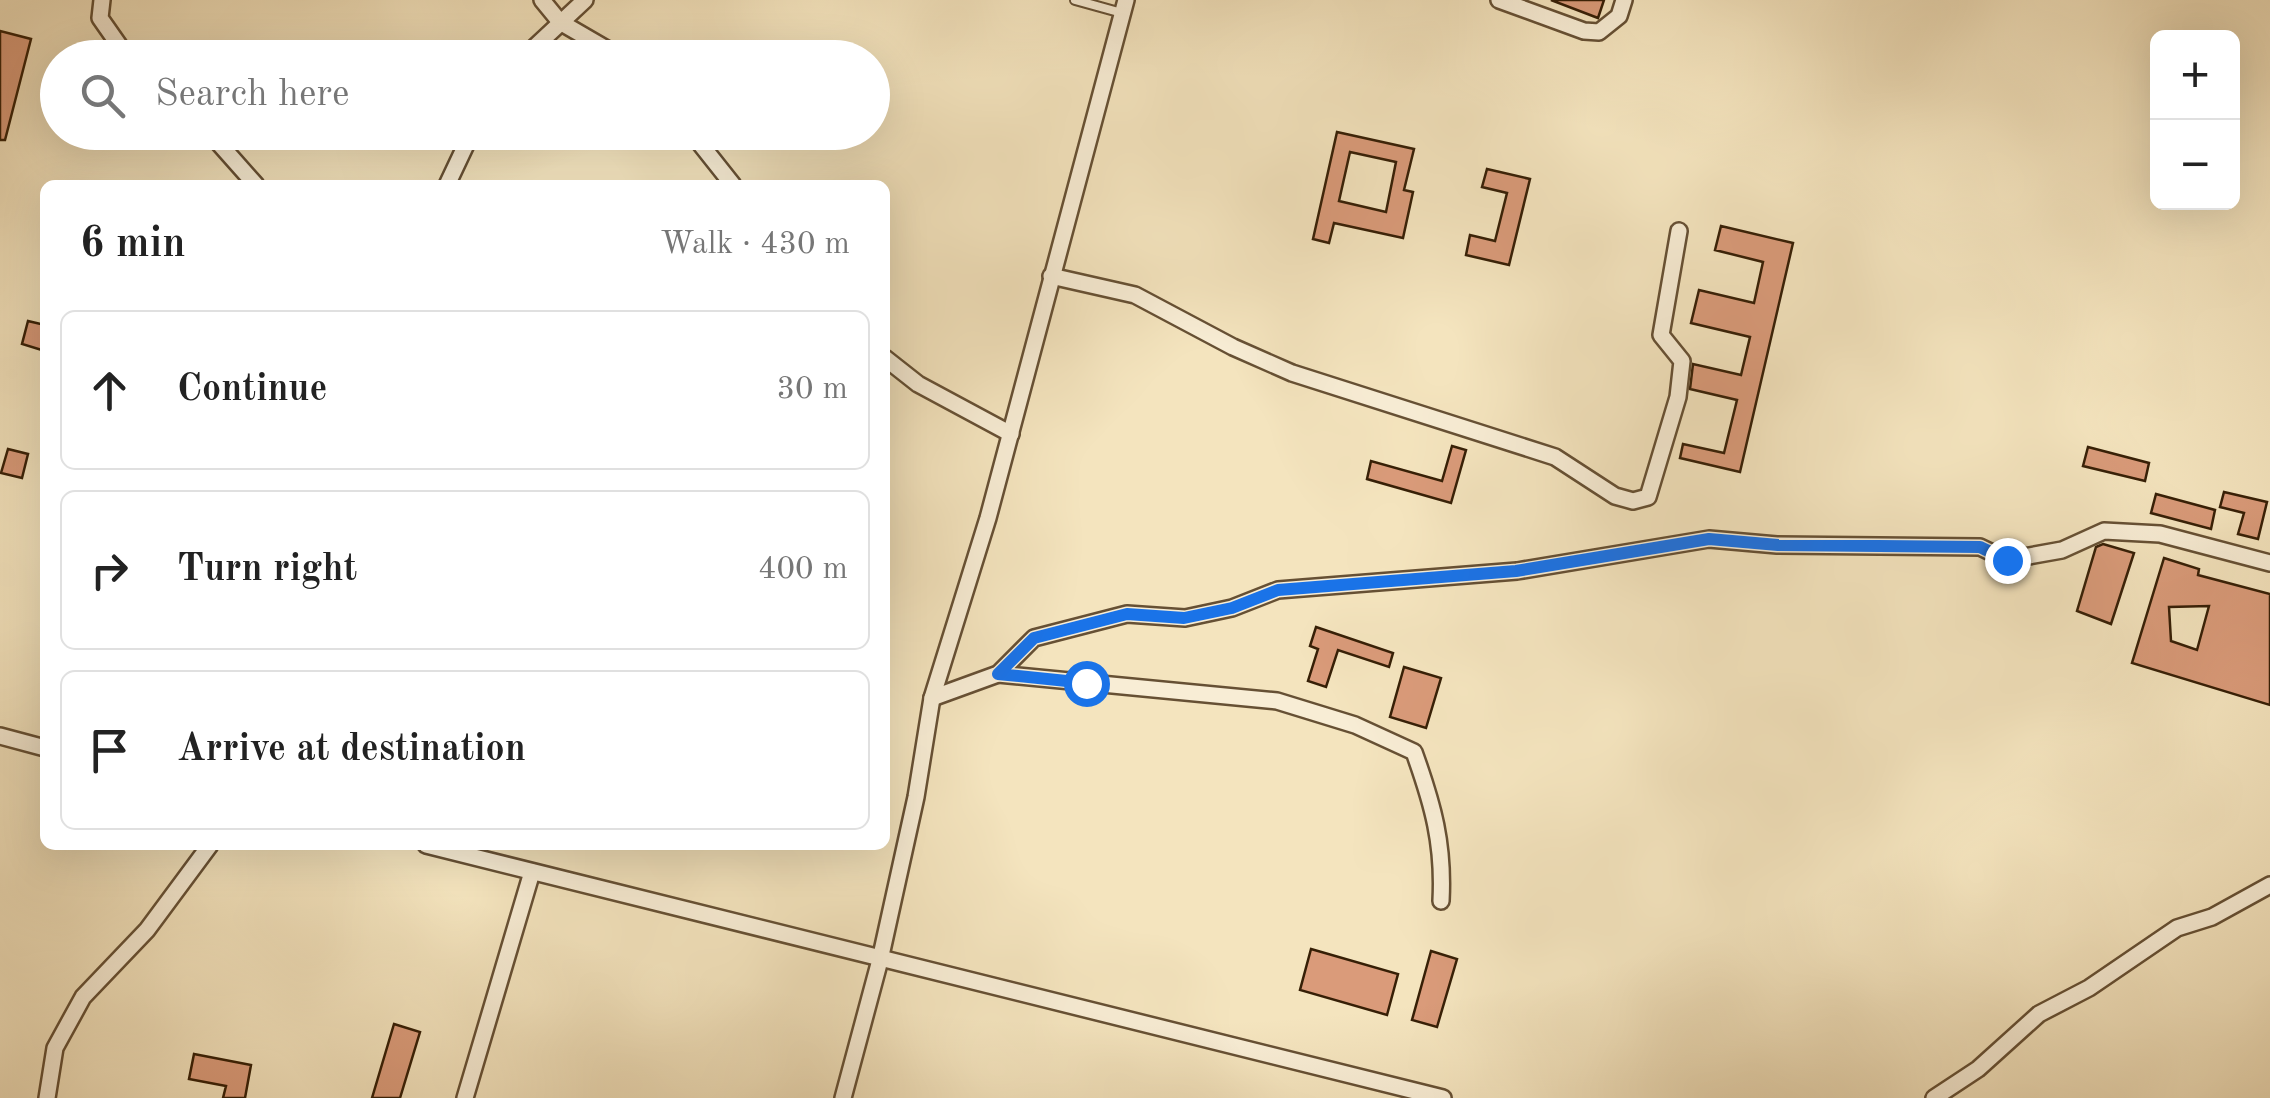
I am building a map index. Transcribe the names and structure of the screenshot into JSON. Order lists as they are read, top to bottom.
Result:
{
  "page": {
    "map_buttons": ["+", "−"],
    "search": "Search here",
    "heading": ["6 min", "Walk · 430 m"],
    "list": [
      ["Continue", "30 m"],
      ["Turn right", "400 m"],
      "Arrive at destination"
    ]
  }
}
